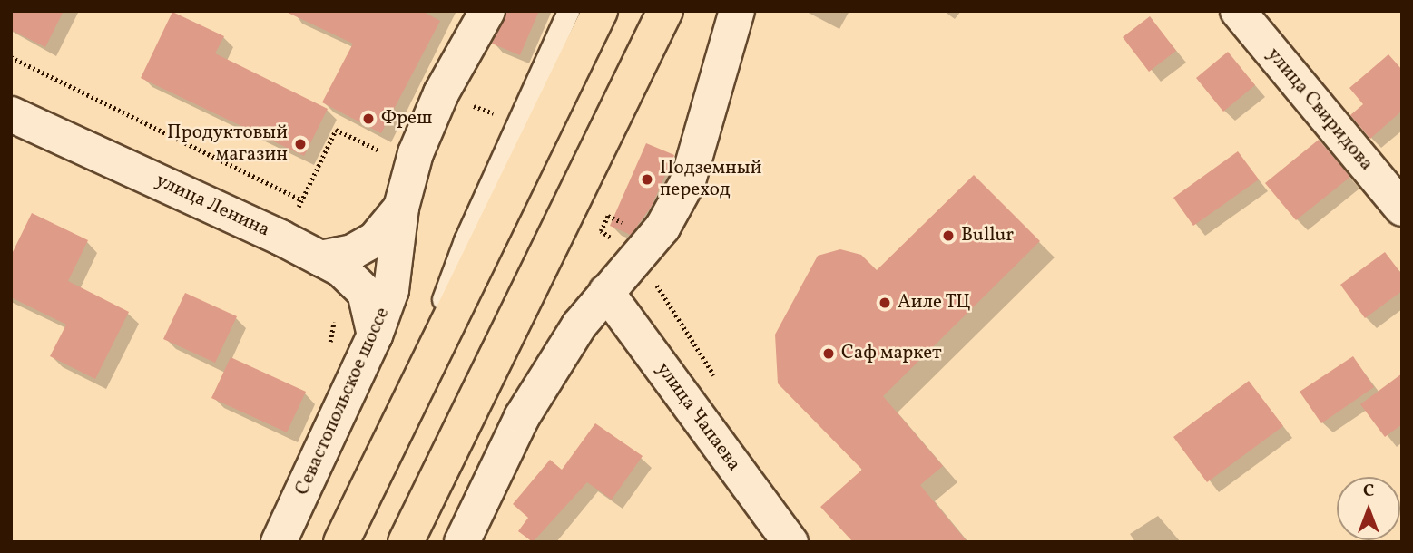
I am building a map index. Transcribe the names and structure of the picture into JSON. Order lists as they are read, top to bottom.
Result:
{
  "streets": {
    "main road": [
      "улица Свиридова",
      "улица Ленина",
      "Севастопольское шоссе",
      "улица Чапаева"
    ]
  },
  "crossings": [
    ["улица Ленина", "Севастопольское шоссе"]
  ],
  "places": [
    "Фреш",
    "Продуктовый магазин",
    "Подземный переход",
    "Bullur",
    "Аиле ТЦ",
    "Саф маркет"
  ],
  "north": "top"
}
